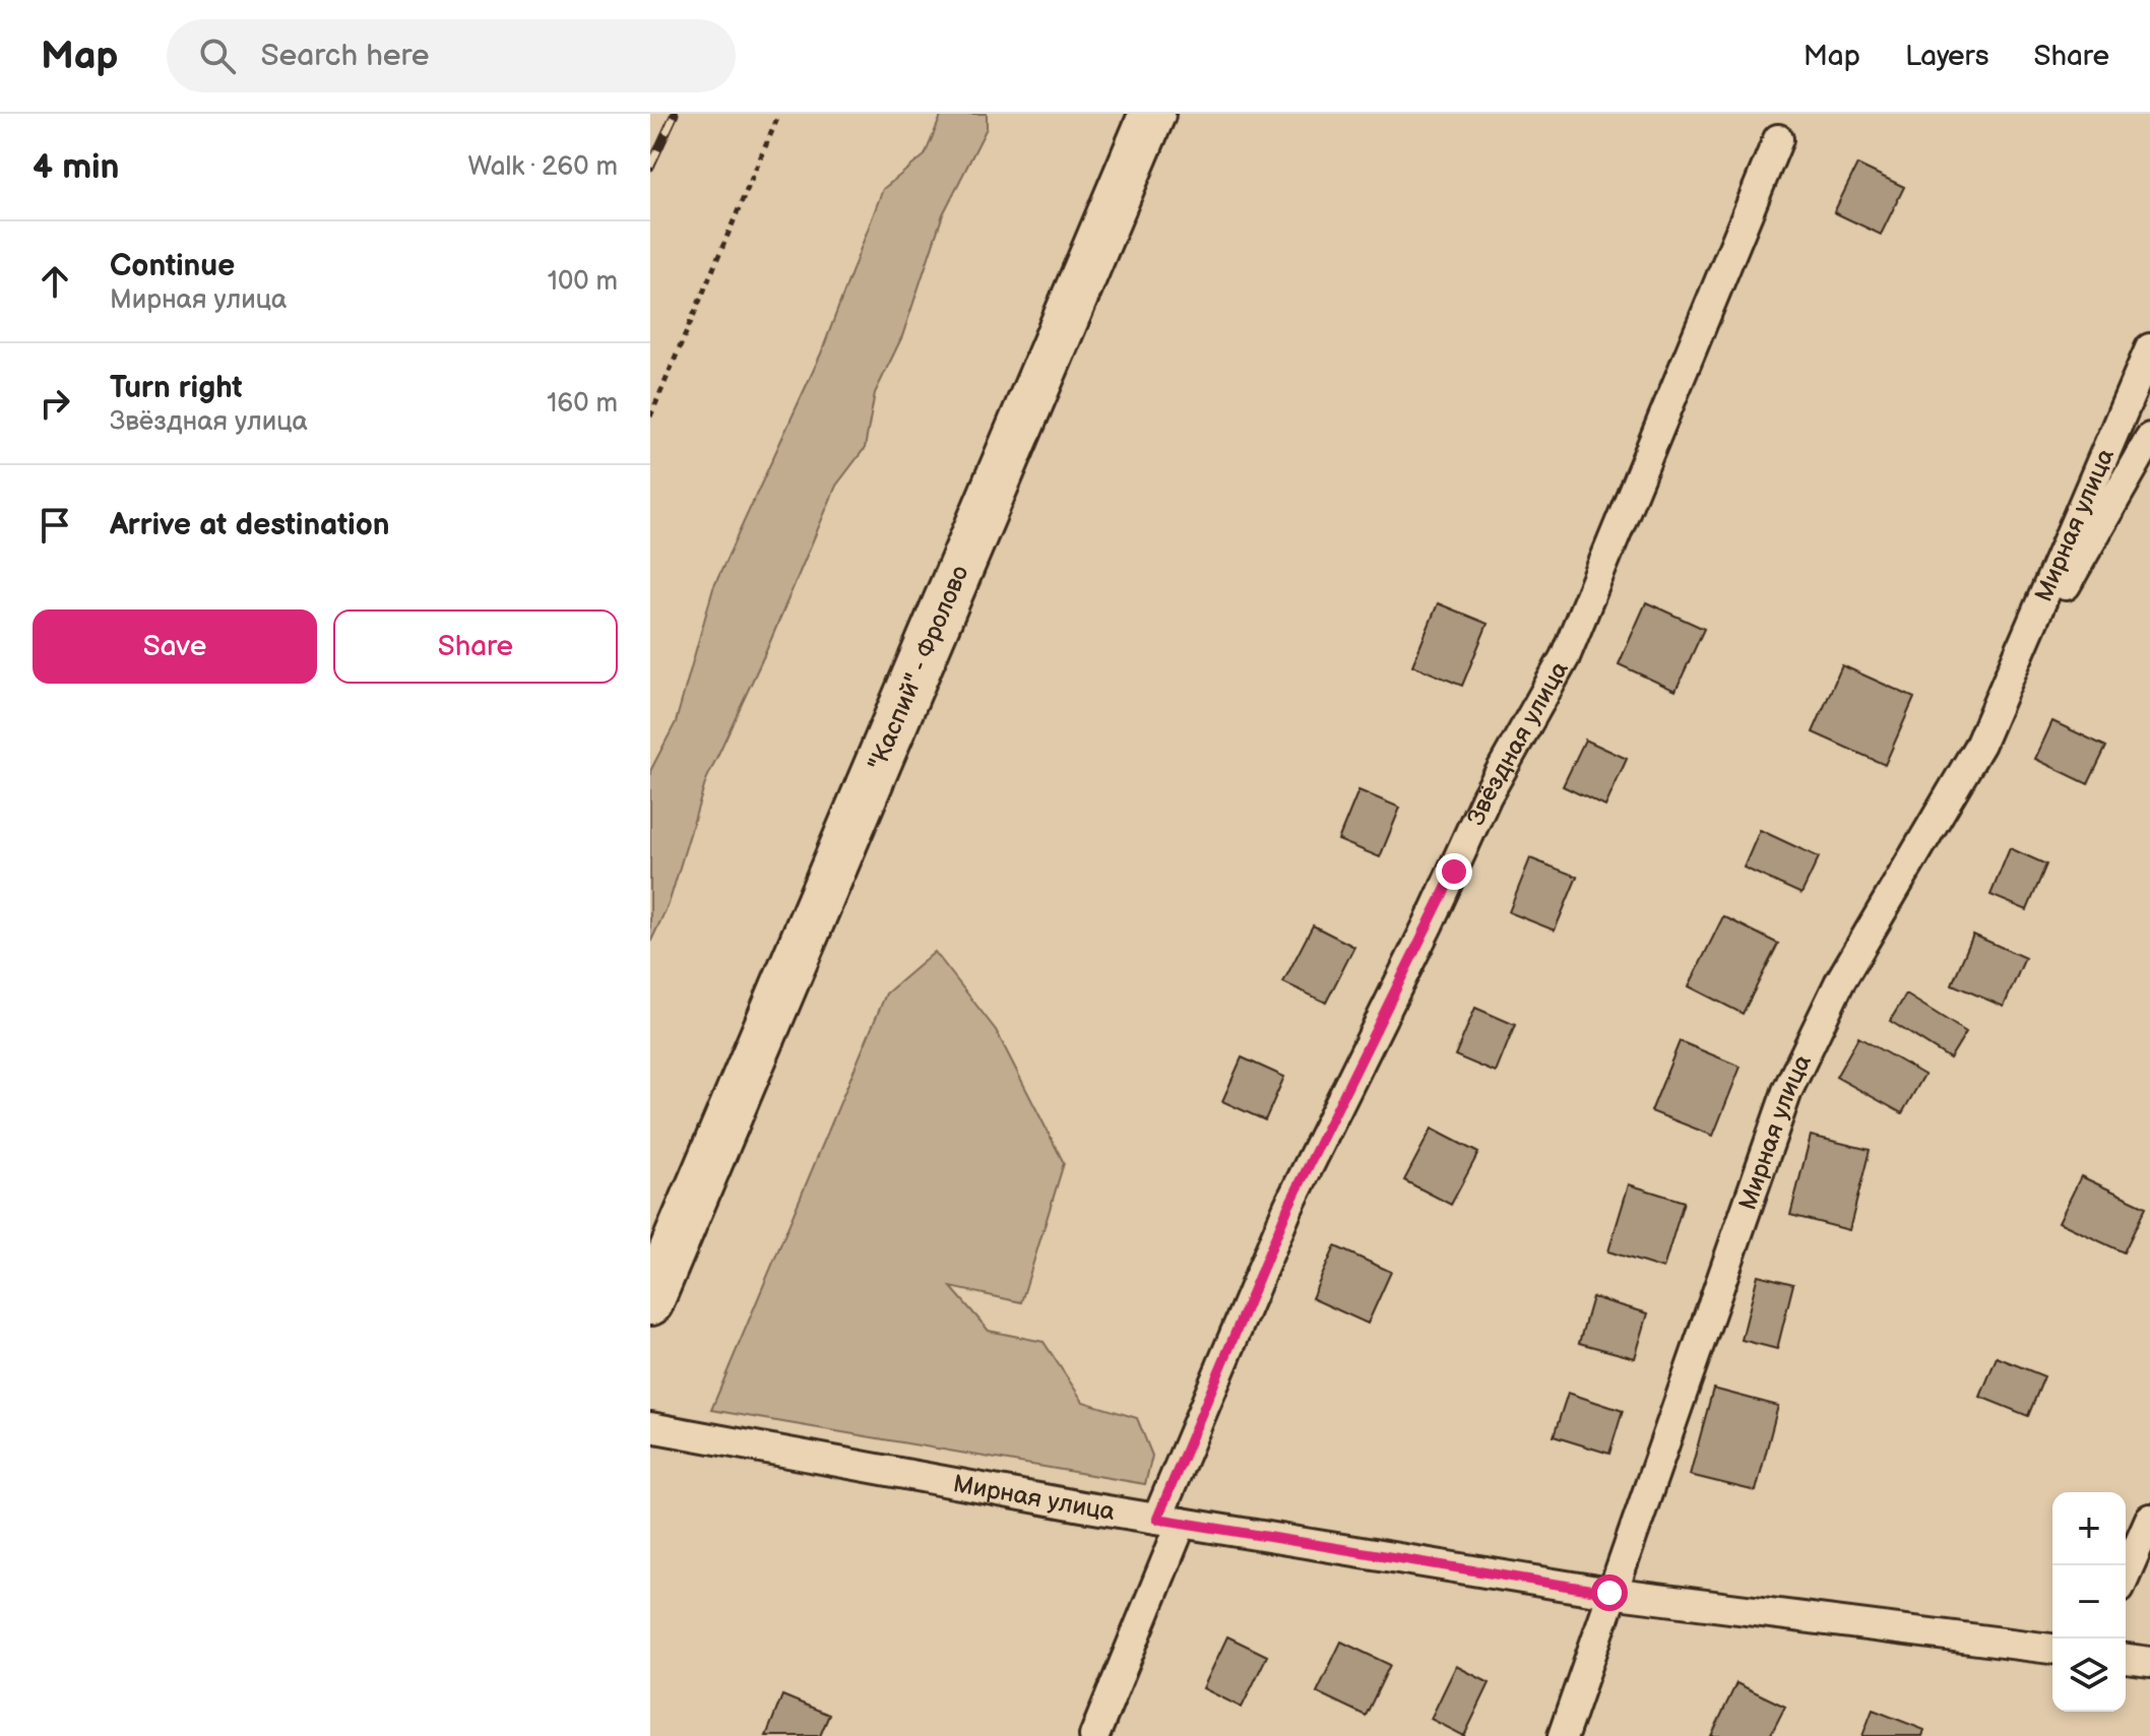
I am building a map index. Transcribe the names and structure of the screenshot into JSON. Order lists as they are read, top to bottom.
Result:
{
  "streets": {
    "main road": ["\"Каспий\" - Фролово"],
    "street": ["Мирная улица", "Звёздная улица"]
  },
  "crossings": [
    ["Мирная улица", "Звёздная улица"]
  ],
  "page": {
    "header": "Map",
    "search": "Search here",
    "nav": ["Map", "Layers", "Share"],
    "heading": ["4 min", "Walk · 260 m"],
    "list": [
      ["Continue", "Мирная улица", "100 m"],
      ["Turn right", "Звёздная улица", "160 m"],
      "Arrive at destination"
    ],
    "buttons": ["Save", "Share"],
    "map_buttons": ["+", "−"]
  }
}
